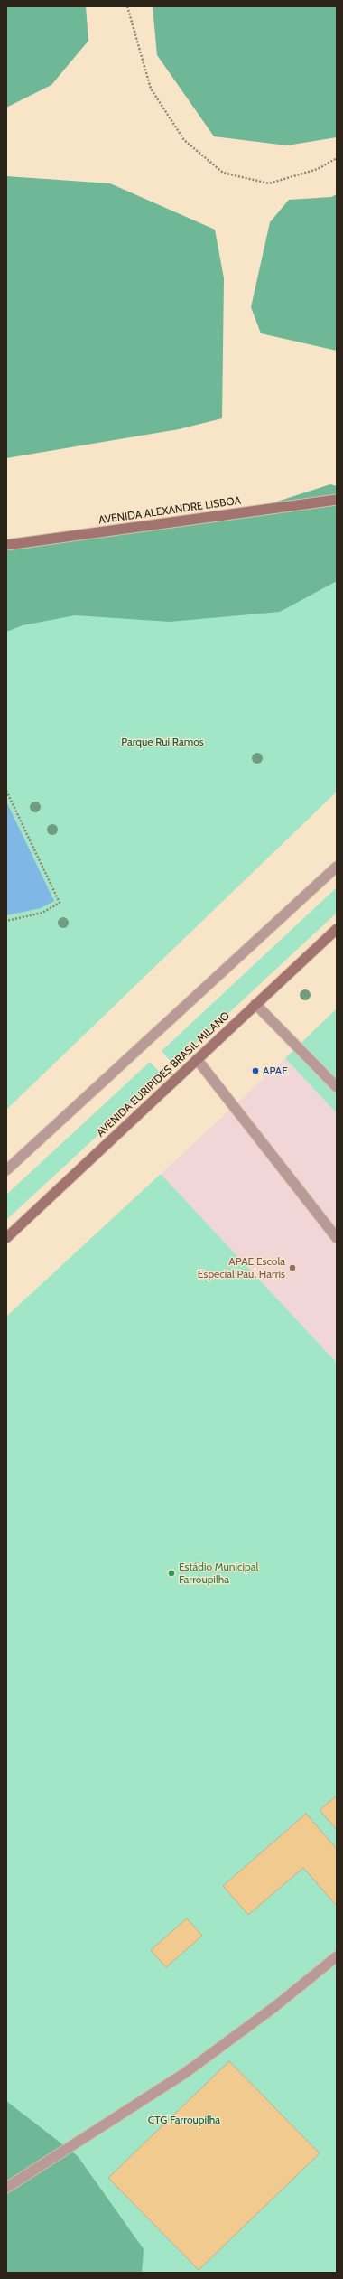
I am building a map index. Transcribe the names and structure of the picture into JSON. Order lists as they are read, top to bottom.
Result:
{
  "streets": {
    "main road": ["AVENIDA ALEXANDRE LISBOA", "AVENIDA EURIPIDES BRASIL MILANO"]
  },
  "parks": ["Parque Rui Ramos", "CTG Farroupilha"],
  "places": ["APAE", "APAE Escola Especial Paul Harris", "Estádio Municipal Farroupilha"]
}
